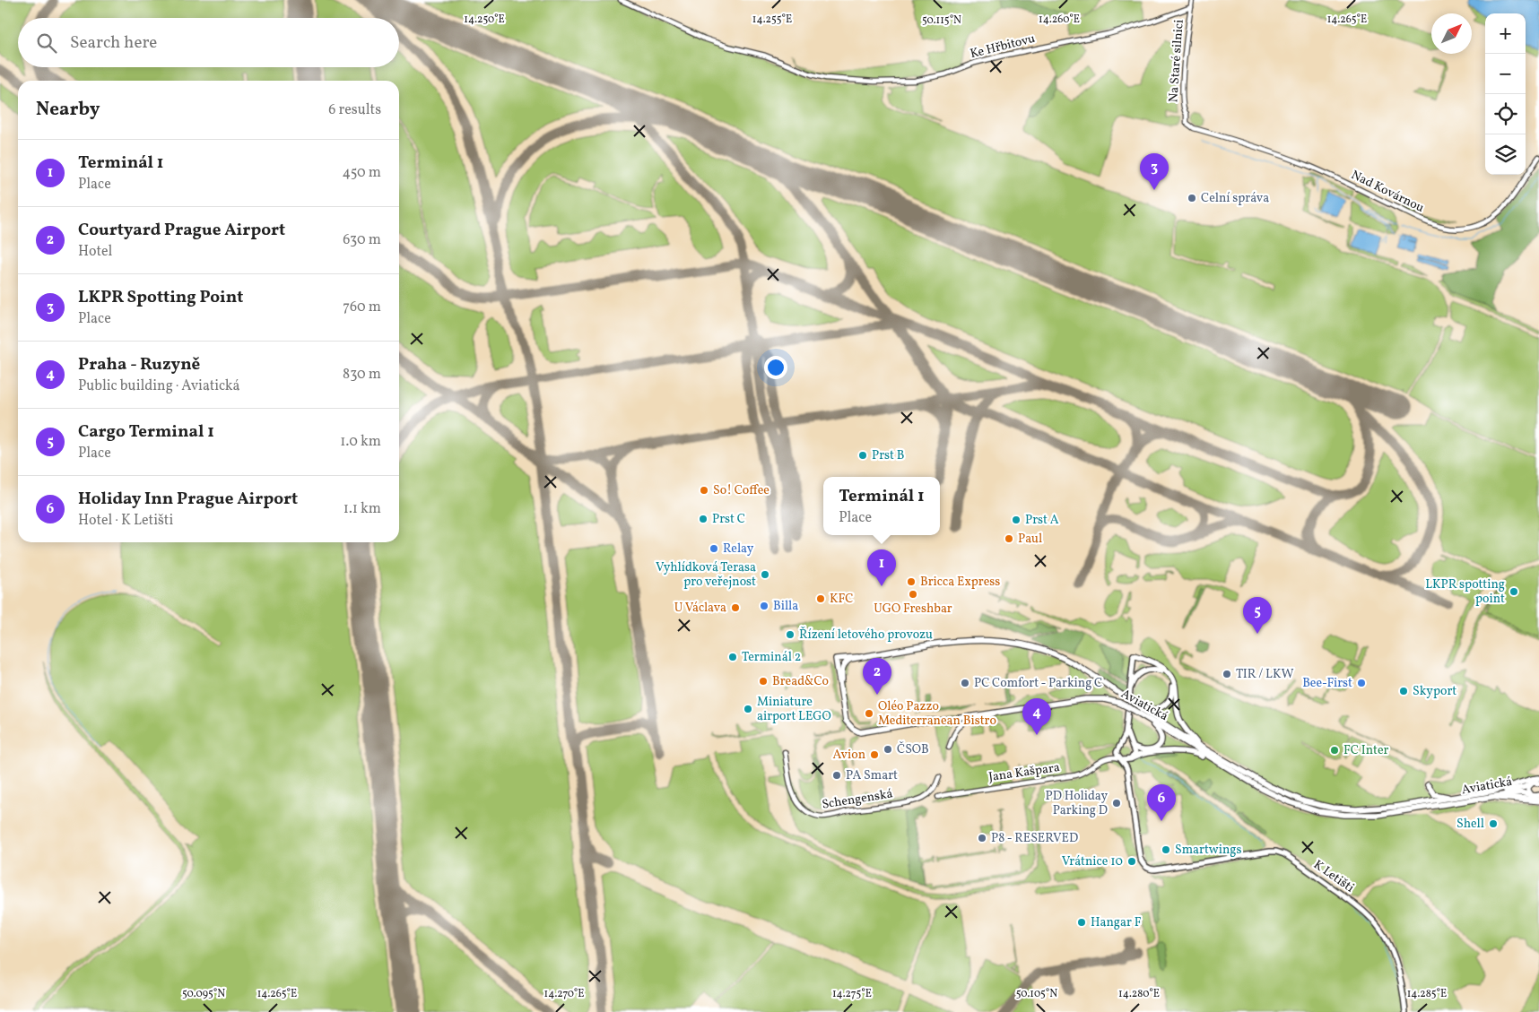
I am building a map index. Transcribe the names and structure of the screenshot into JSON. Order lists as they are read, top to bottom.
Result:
{
  "streets": {
    "main road": ["Aviatická"],
    "street": [
      "Ke Hřbitovu",
      "Na Staré silnici",
      "Nad Kovárnou",
      "Jana Kašpara",
      "Schengenská",
      "K Letišti"
    ]
  },
  "crossings": [
    ["Ke Hřbitovu", "Na Staré silnici"],
    ["Na Staré silnici", "Nad Kovárnou"],
    ["Jana Kašpara", "K Letišti"]
  ],
  "places": [
    "Celní správa",
    "Prst B",
    "So! Coffee",
    "Prst C",
    "Prst A",
    "Paul",
    "Relay",
    "Vyhlídková Terasa pro veřejnost",
    "Bricca Express",
    "LKPR spotting point",
    "UGO Freshbar",
    "KFC",
    "Billa",
    "U Václava",
    "Řízení letového provozu",
    "Terminál 2",
    "TIR / LKW",
    "Bread&Co",
    "PC Comfort - Parking C",
    "Bee-First",
    "Skyport",
    "Miniature airport LEGO",
    "Oléo Pazzo Mediterranean Bistro",
    "ČSOB",
    "FC Inter",
    "Avion",
    "PA Smart",
    "PD Holiday Parking D",
    "Shell",
    "P8 - RESERVED",
    "Smartwings",
    "Vrátnice 10",
    "Hangar F"
  ],
  "north": "top right",
  "page": {
    "map_buttons": ["+", "−"],
    "search": "Search here",
    "heading": ["Nearby", "6 results"],
    "list": [
      {
        "mark": "1",
        "name": "Terminál 1",
        "note": "Place",
        "value": "450 m"
      },
      {
        "mark": "2",
        "name": "Courtyard Prague Airport",
        "note": "Hotel",
        "value": "630 m"
      },
      {
        "mark": "3",
        "name": "LKPR Spotting Point",
        "note": "Place",
        "value": "760 m"
      },
      {
        "mark": "4",
        "name": "Praha - Ruzyně",
        "note": "Public building · Aviatická",
        "value": "830 m"
      },
      {
        "mark": "5",
        "name": "Cargo Terminal 1",
        "note": "Place",
        "value": "1.0 km"
      },
      {
        "mark": "6",
        "name": "Holiday Inn Prague Airport",
        "note": "Hotel · K Letišti",
        "value": "1.1 km"
      }
    ],
    "pins": [
      "3",
      "1",
      "5",
      "2",
      "4",
      "6"
    ],
    "popup": ["Terminál 1", "Place"]
  },
  "coordinates": [
    "14.250°E",
    "14.255°E",
    "14.260°E",
    "14.265°E",
    "50.115°N",
    "50.095°N",
    "50.105°N",
    "14.270°E",
    "14.275°E",
    "14.280°E",
    "14.285°E"
  ]
}
